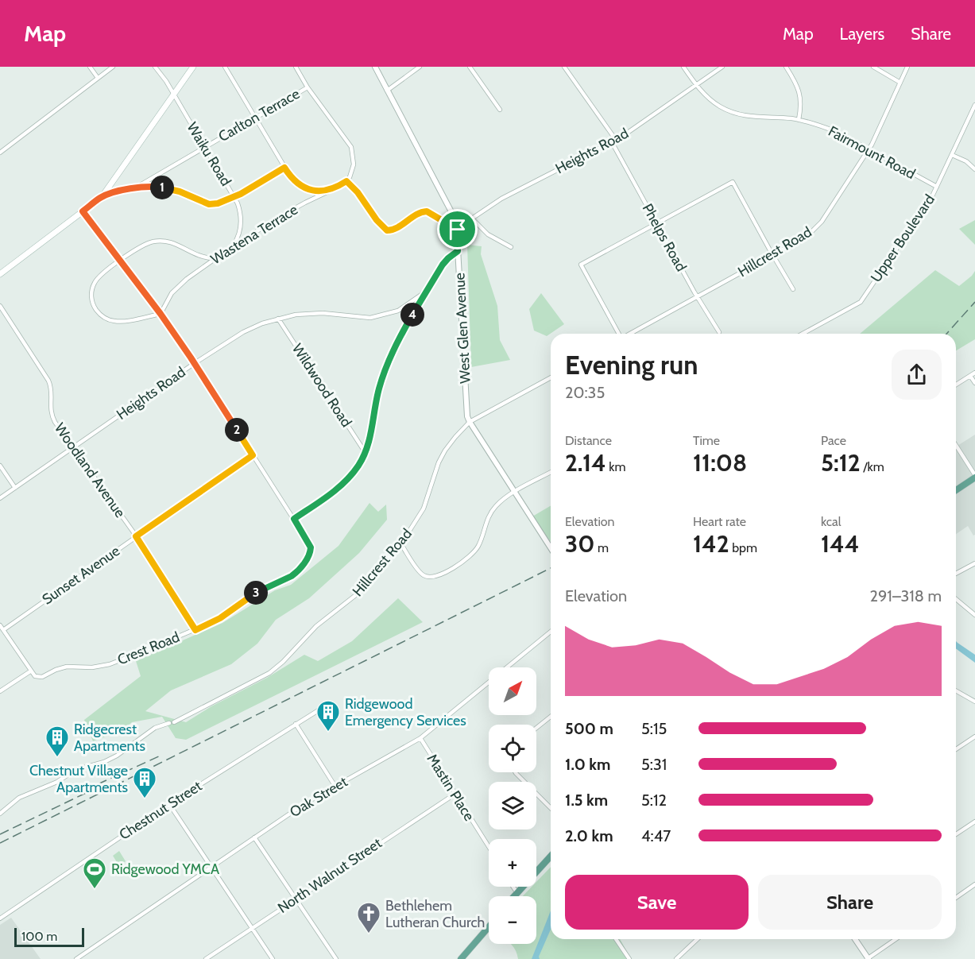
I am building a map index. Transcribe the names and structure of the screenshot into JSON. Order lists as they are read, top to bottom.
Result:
{
  "streets": {
    "street": [
      "Carlton Terrace",
      "Heights Road",
      "Fairmount Road",
      "Waiku Road",
      "Wastena Terrace",
      "Phelps Road",
      "Upper Boulevard",
      "Hillcrest Road",
      "West Glen Avenue",
      "Wildwood Road",
      "Woodland Avenue",
      "Sunset Avenue",
      "Crest Road",
      "Mastin Place",
      "Oak Street",
      "Chestnut Street",
      "North Walnut Street"
    ]
  },
  "crossings": [
    ["Carlton Terrace", "Waiku Road"],
    ["Heights Road", "Fairmount Road"],
    ["Heights Road", "Phelps Road"],
    ["Heights Road", "West Glen Avenue"],
    ["Heights Road", "Wildwood Road"],
    ["Heights Road", "Woodland Avenue"],
    ["Fairmount Road", "Upper Boulevard"],
    ["Fairmount Road", "Hillcrest Road"],
    ["Waiku Road", "Wastena Terrace"],
    ["Phelps Road", "Hillcrest Road"],
    ["Hillcrest Road", "West Glen Avenue"],
    ["Woodland Avenue", "Sunset Avenue"],
    ["Woodland Avenue", "Crest Road"],
    ["Mastin Place", "Oak Street"],
    ["Mastin Place", "North Walnut Street"]
  ],
  "places": {
    "building": ["Ridgewood Emergency Services", "Ridgecrest Apartments", "Chestnut Village Apartments"],
    "sports": ["Ridgewood YMCA"],
    "church": ["Bethlehem Lutheran Church"]
  },
  "scale_bar": "100 m",
  "north": "top right",
  "page": {
    "header": "Map",
    "nav": ["Map", "Layers", "Share"],
    "pins": [
      "1",
      "4",
      "2",
      "3"
    ],
    "heading": ["Evening run", "20:35"],
    "stats": [
      ["Distance", "2.14 km"],
      ["Time", "11:08"],
      ["Pace", "5:12 /km"],
      ["Elevation", "30 m"],
      ["Heart rate", "142 bpm"],
      ["kcal", "144"]
    ],
    "chart": ["Elevation", "291–318 m"],
    "map_buttons": ["+", "−"],
    "list": [
      {
        "name": "500 m",
        "note": "5:15"
      },
      {
        "name": "1.0 km",
        "note": "5:31"
      },
      {
        "name": "1.5 km",
        "note": "5:12"
      },
      {
        "name": "2.0 km",
        "note": "4:47"
      }
    ],
    "buttons": ["Save", "Share"],
    "scale": "100 m"
  }
}
